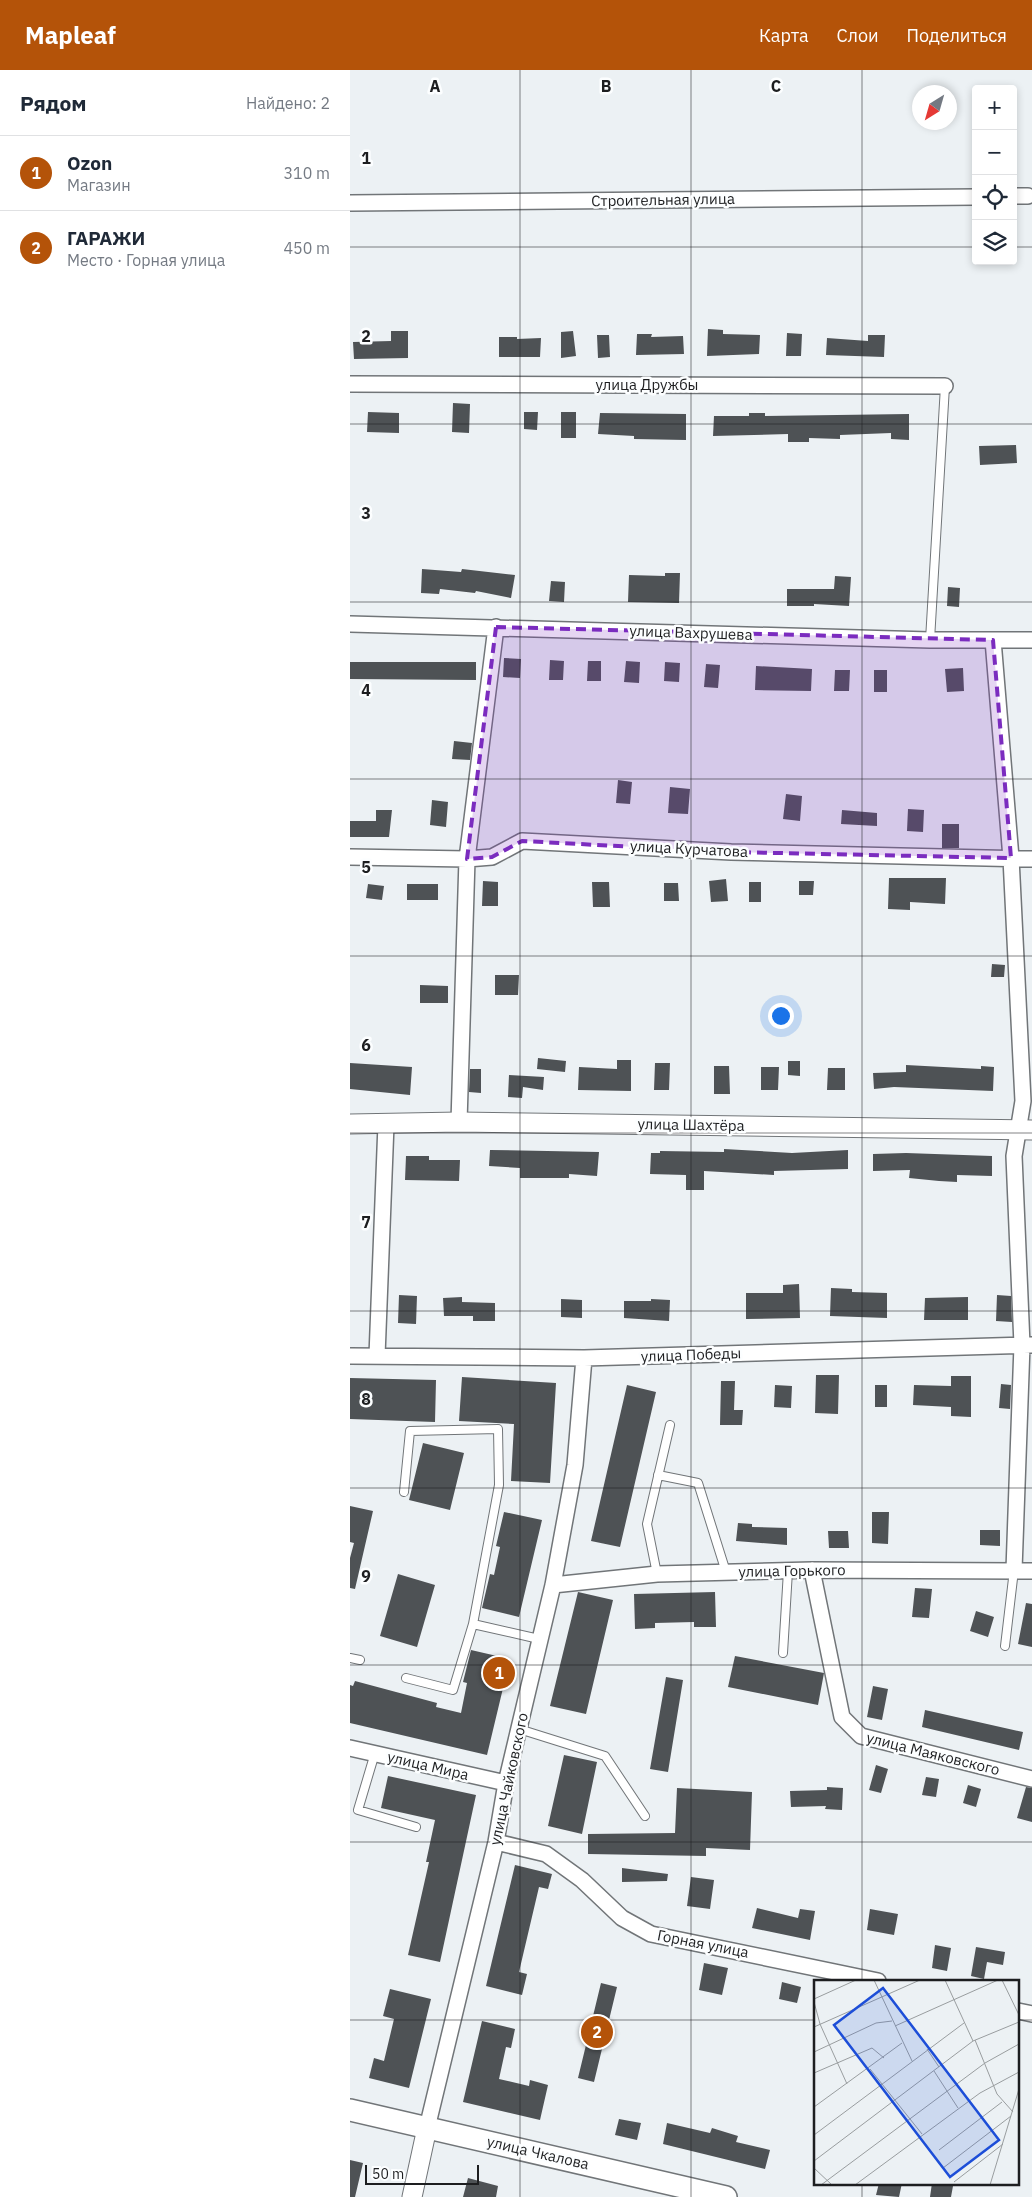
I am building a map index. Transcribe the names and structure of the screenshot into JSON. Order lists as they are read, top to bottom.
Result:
{
  "streets": {
    "main road": ["улица Чкалова"],
    "street": [
      "Строительная улица",
      "улица Дружбы",
      "улица Вахрушева",
      "улица Курчатова",
      "улица Шахтёра",
      "улица Победы",
      "улица Горького",
      "улица Маяковского",
      "улица Мира",
      "улица Чайковского",
      "Горная улица"
    ]
  },
  "crossings": [
    ["улица Победы", "улица Чайковского"],
    ["улица Горького", "улица Маяковского"],
    ["улица Горького", "улица Чайковского"],
    ["улица Мира", "улица Чайковского"],
    ["улица Чайковского", "Горная улица"],
    ["улица Чайковского", "улица Чкалова"]
  ],
  "scale_bar": "50 m",
  "north": "bottom left",
  "page": {
    "header": "Mapleaf",
    "nav": ["Карта", "Слои", "Поделиться"],
    "heading": ["Рядом", "Найдено: 2"],
    "map_buttons": ["+", "−"],
    "list": [
      {
        "mark": "1",
        "name": "Ozon",
        "note": "Магазин",
        "value": "310 m"
      },
      {
        "mark": "2",
        "name": "ГАРАЖИ",
        "note": "Место · Горная улица",
        "value": "450 m"
      }
    ],
    "pins": ["1", "2"],
    "scale": "50 m"
  },
  "grid": {
    "columns": ["A", "B", "C"],
    "rows": [
      "1",
      "2",
      "3",
      "4",
      "5",
      "6",
      "7",
      "8",
      "9"
    ]
  }
}
